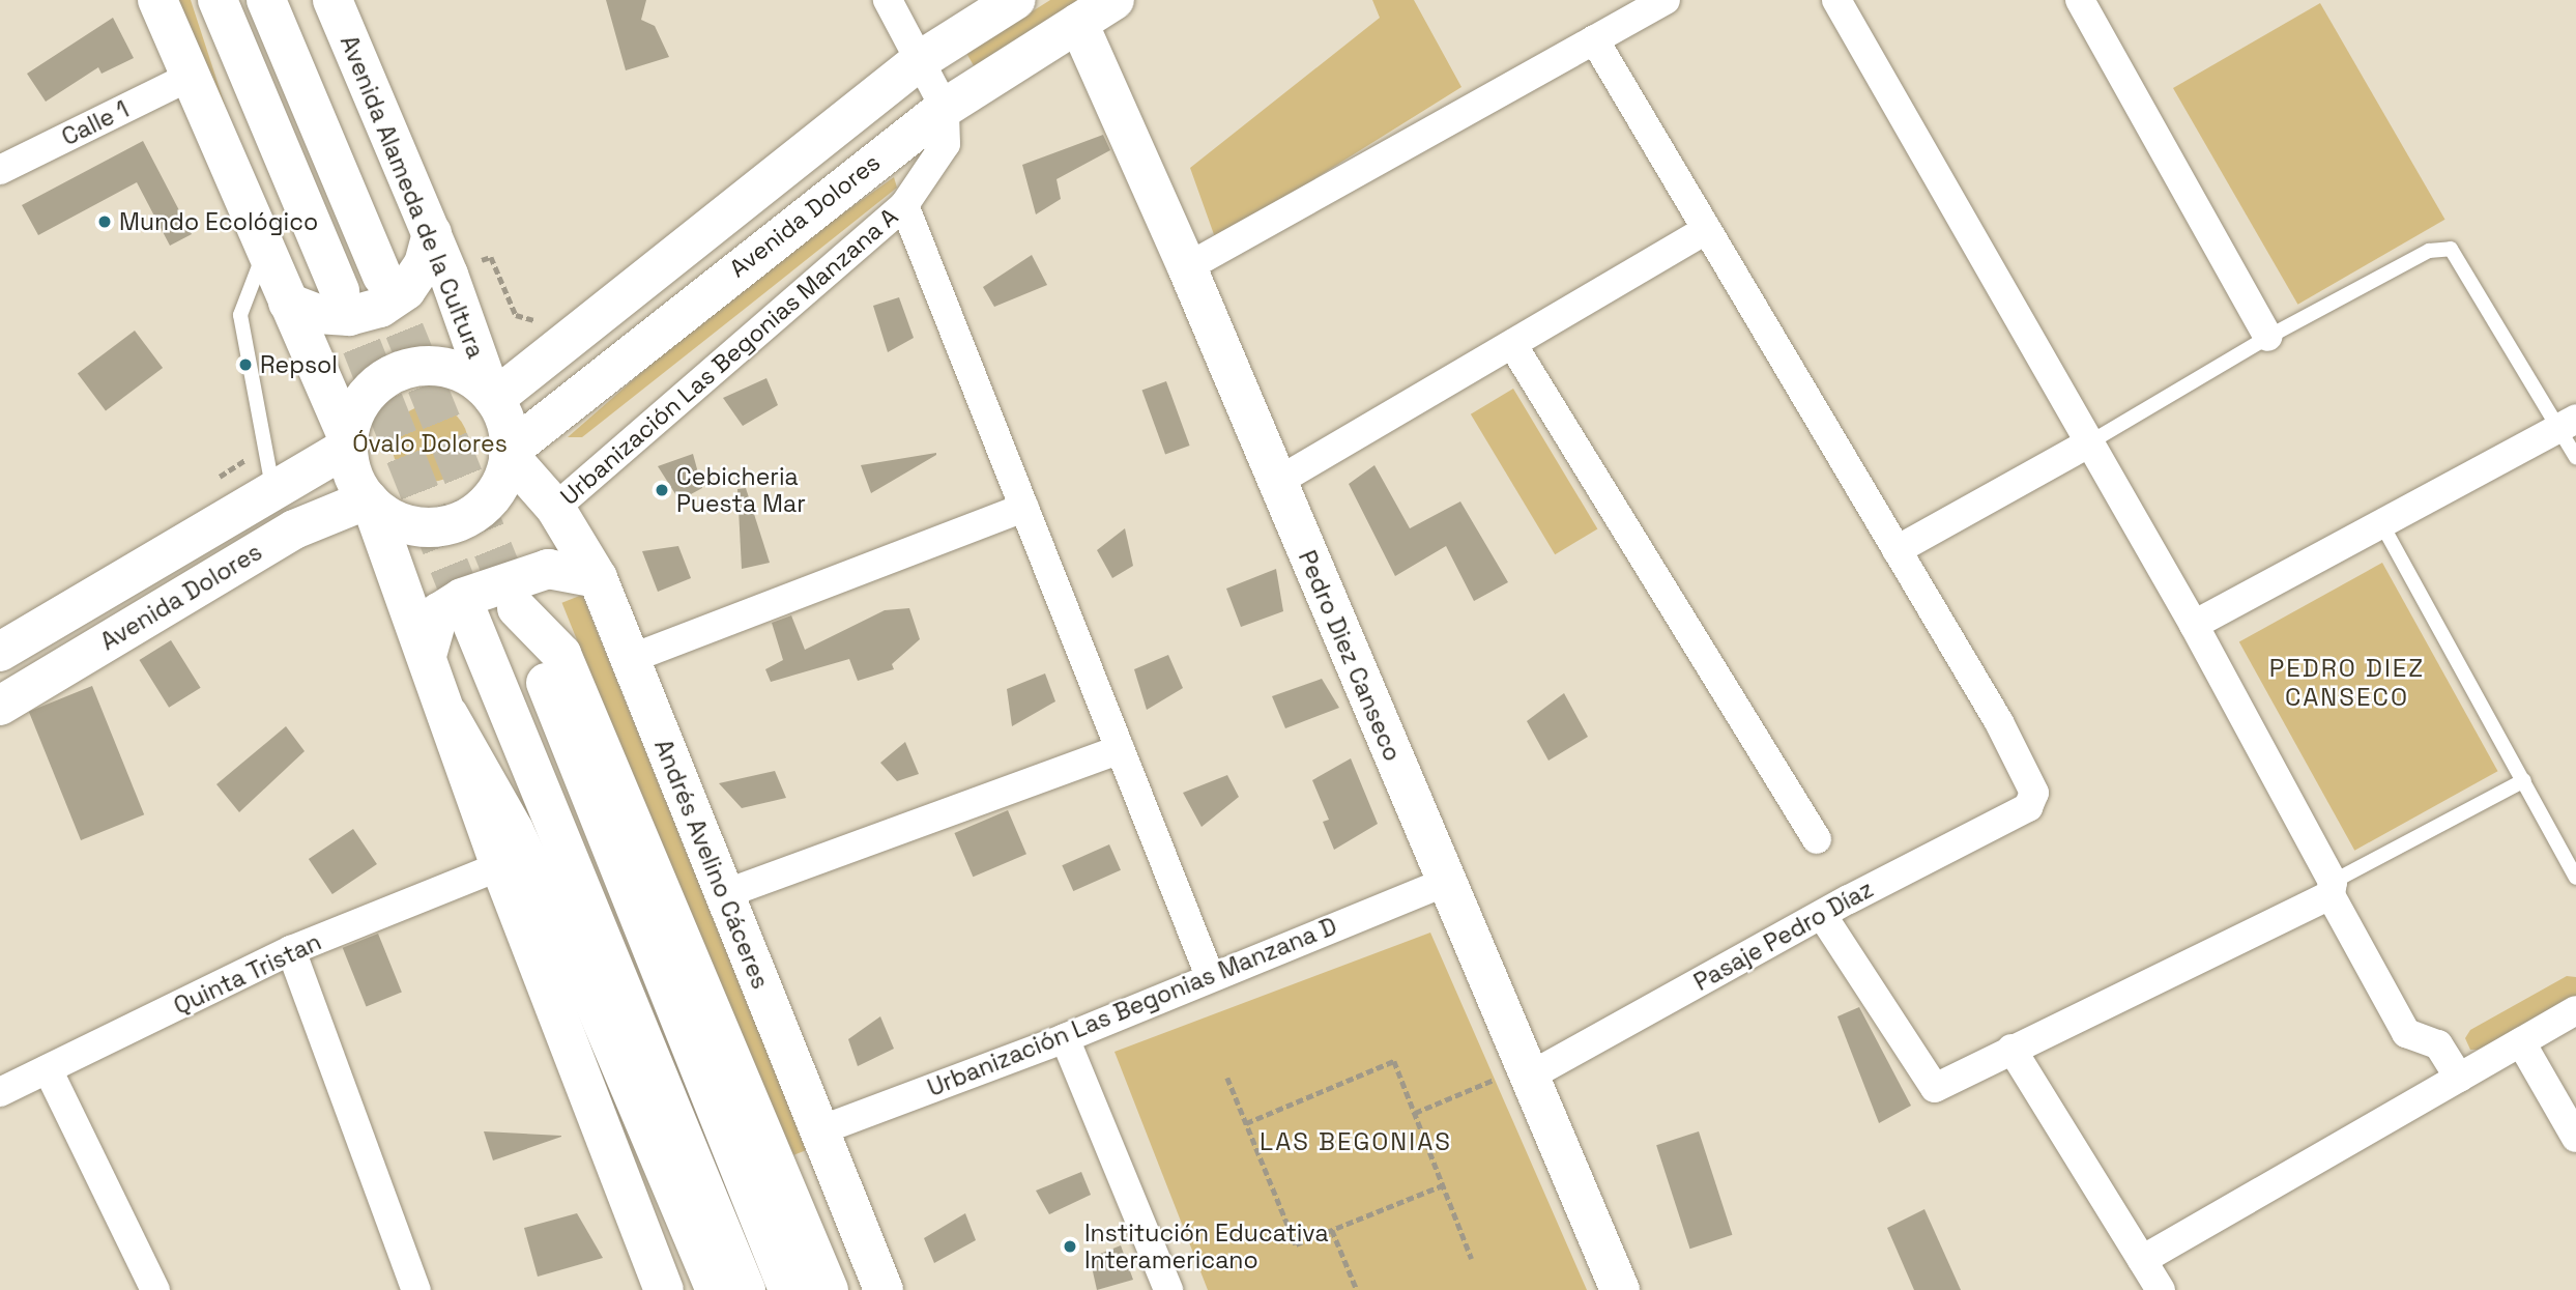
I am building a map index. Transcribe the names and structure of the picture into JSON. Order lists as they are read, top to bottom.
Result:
{
  "streets": {
    "main road": [
      "Avenida Alameda de la Cultura",
      "Avenida Dolores",
      "Pedro Diez Canseco",
      "Andrés Avelino Cáceres"
    ],
    "street": [
      "Calle 1",
      "Urbanización Las Begonias Manzana A",
      "Pasaje Pedro Díaz",
      "Quinta Tristan",
      "Urbanización Las Begonias Manzana D"
    ]
  },
  "crossings": [
    ["Avenida Alameda de la Cultura", "Avenida Dolores"],
    ["Avenida Alameda de la Cultura", "Andrés Avelino Cáceres"],
    ["Avenida Dolores", "Urbanización Las Begonias Manzana A"],
    ["Avenida Dolores", "Pedro Diez Canseco"],
    ["Avenida Dolores", "Andrés Avelino Cáceres"],
    ["Urbanización Las Begonias Manzana A", "Andrés Avelino Cáceres"],
    ["Pedro Diez Canseco", "Pasaje Pedro Díaz"],
    ["Pedro Diez Canseco", "Urbanización Las Begonias Manzana D"],
    ["Andrés Avelino Cáceres", "Urbanización Las Begonias Manzana D"]
  ],
  "districts": ["PEDRO DIEZ CANSECO", "LAS BEGONIAS"],
  "parks": ["Óvalo Dolores"],
  "places": [
    "Mundo Ecológico",
    "Repsol",
    "Cebicheria Puesta Mar",
    "Institución Educativa Interamericano"
  ]
}
